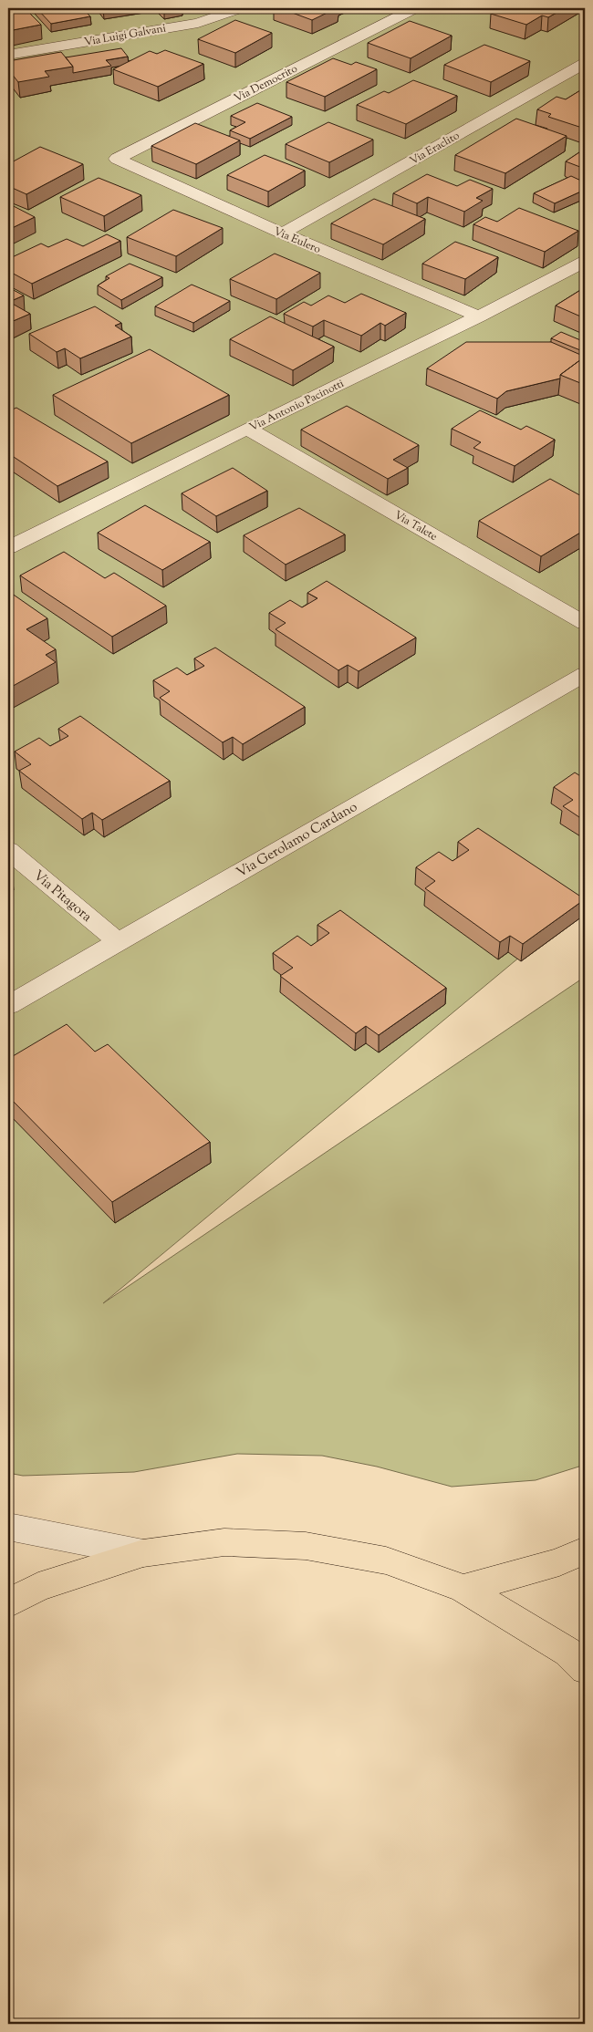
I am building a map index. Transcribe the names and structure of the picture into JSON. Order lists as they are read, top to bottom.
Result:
{
  "streets": {
    "street": [
      "Via Luigi Galvani",
      "Via Democrito",
      "Via Eraclito",
      "Via Eulero",
      "Via Antonio Pacinotti",
      "Via Talete",
      "Via Gerolamo Cardano",
      "Via Pitagora"
    ]
  },
  "crossings": [
    ["Via Democrito", "Via Eulero"],
    ["Via Eraclito", "Via Eulero"],
    ["Via Eulero", "Via Antonio Pacinotti"],
    ["Via Antonio Pacinotti", "Via Talete"],
    ["Via Gerolamo Cardano", "Via Pitagora"]
  ]
}
